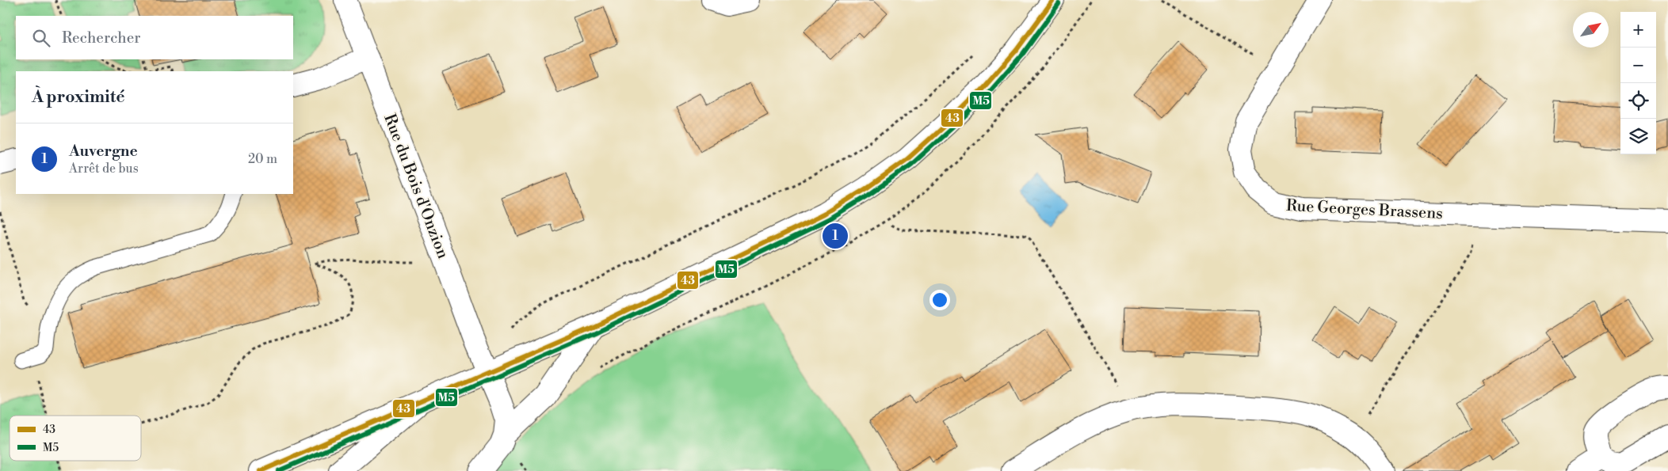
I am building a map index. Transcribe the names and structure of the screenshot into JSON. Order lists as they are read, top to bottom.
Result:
{
  "streets": {
    "street": ["Rue du Bois d'Onzion", "Rue Georges Brassens"]
  },
  "lines": ["transit line 43", "transit line M5"],
  "legend": ["43", "M5"],
  "north": "top right",
  "page": {
    "map_buttons": ["+", "−"],
    "search": "Rechercher",
    "heading": "À proximité",
    "list": [
      {
        "mark": "1",
        "name": "Auvergne",
        "note": "Arrêt de bus",
        "value": "20 m"
      }
    ],
    "pins": "1"
  }
}
